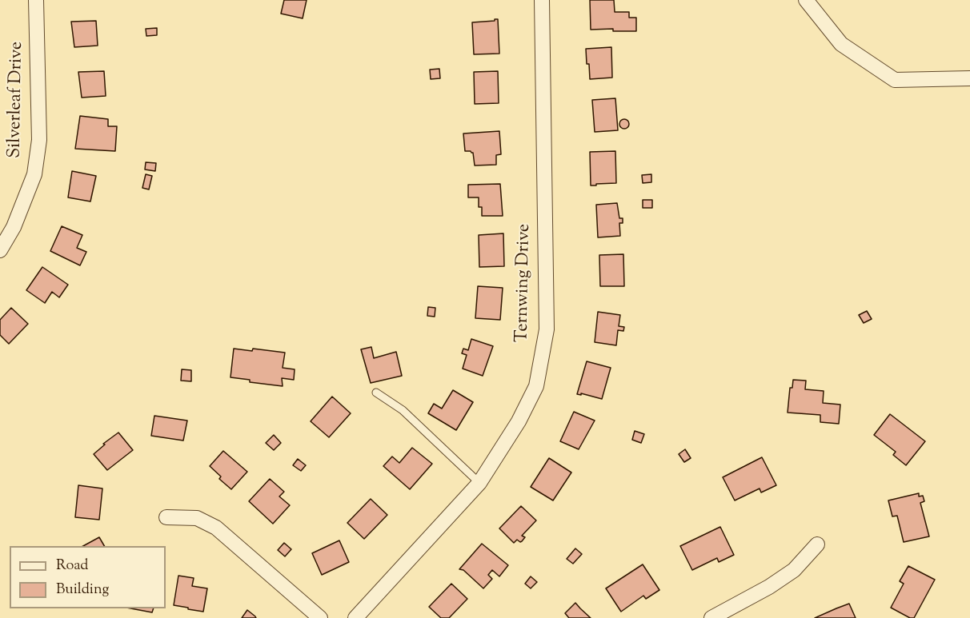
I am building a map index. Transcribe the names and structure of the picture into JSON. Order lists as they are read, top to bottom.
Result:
{
  "streets": {
    "street": ["Silverleaf Drive", "Ternwing Drive"]
  },
  "legend": ["Road", "Building"]
}
